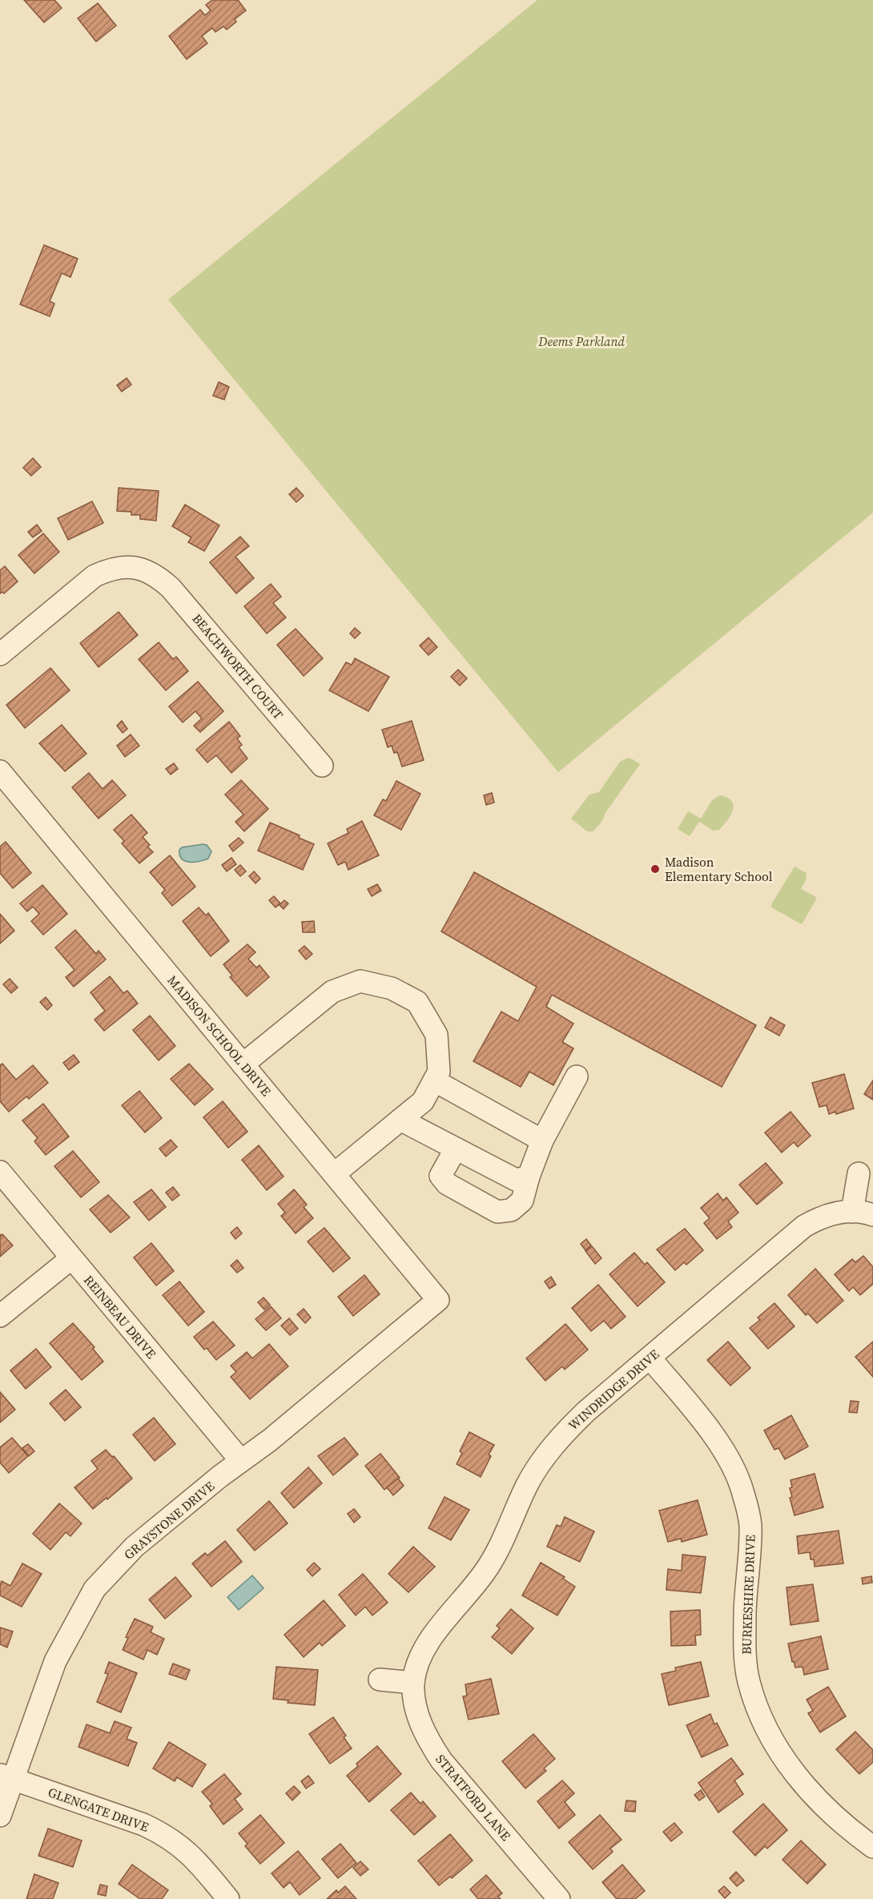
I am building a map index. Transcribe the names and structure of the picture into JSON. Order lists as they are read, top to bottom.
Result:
{
  "streets": {
    "street": [
      "BEACHWORTH COURT",
      "MADISON SCHOOL DRIVE",
      "REINBEAU DRIVE",
      "WINDRIDGE DRIVE",
      "GRAYSTONE DRIVE",
      "BURKESHIRE DRIVE",
      "STRATFORD LANE",
      "GLENGATE DRIVE"
    ]
  },
  "crossings": [
    ["MADISON SCHOOL DRIVE", "GRAYSTONE DRIVE"],
    ["REINBEAU DRIVE", "GRAYSTONE DRIVE"],
    ["WINDRIDGE DRIVE", "BURKESHIRE DRIVE"],
    ["WINDRIDGE DRIVE", "STRATFORD LANE"],
    ["GRAYSTONE DRIVE", "GLENGATE DRIVE"]
  ],
  "parks": ["Deems Parkland"],
  "places": ["Madison Elementary School"]
}
